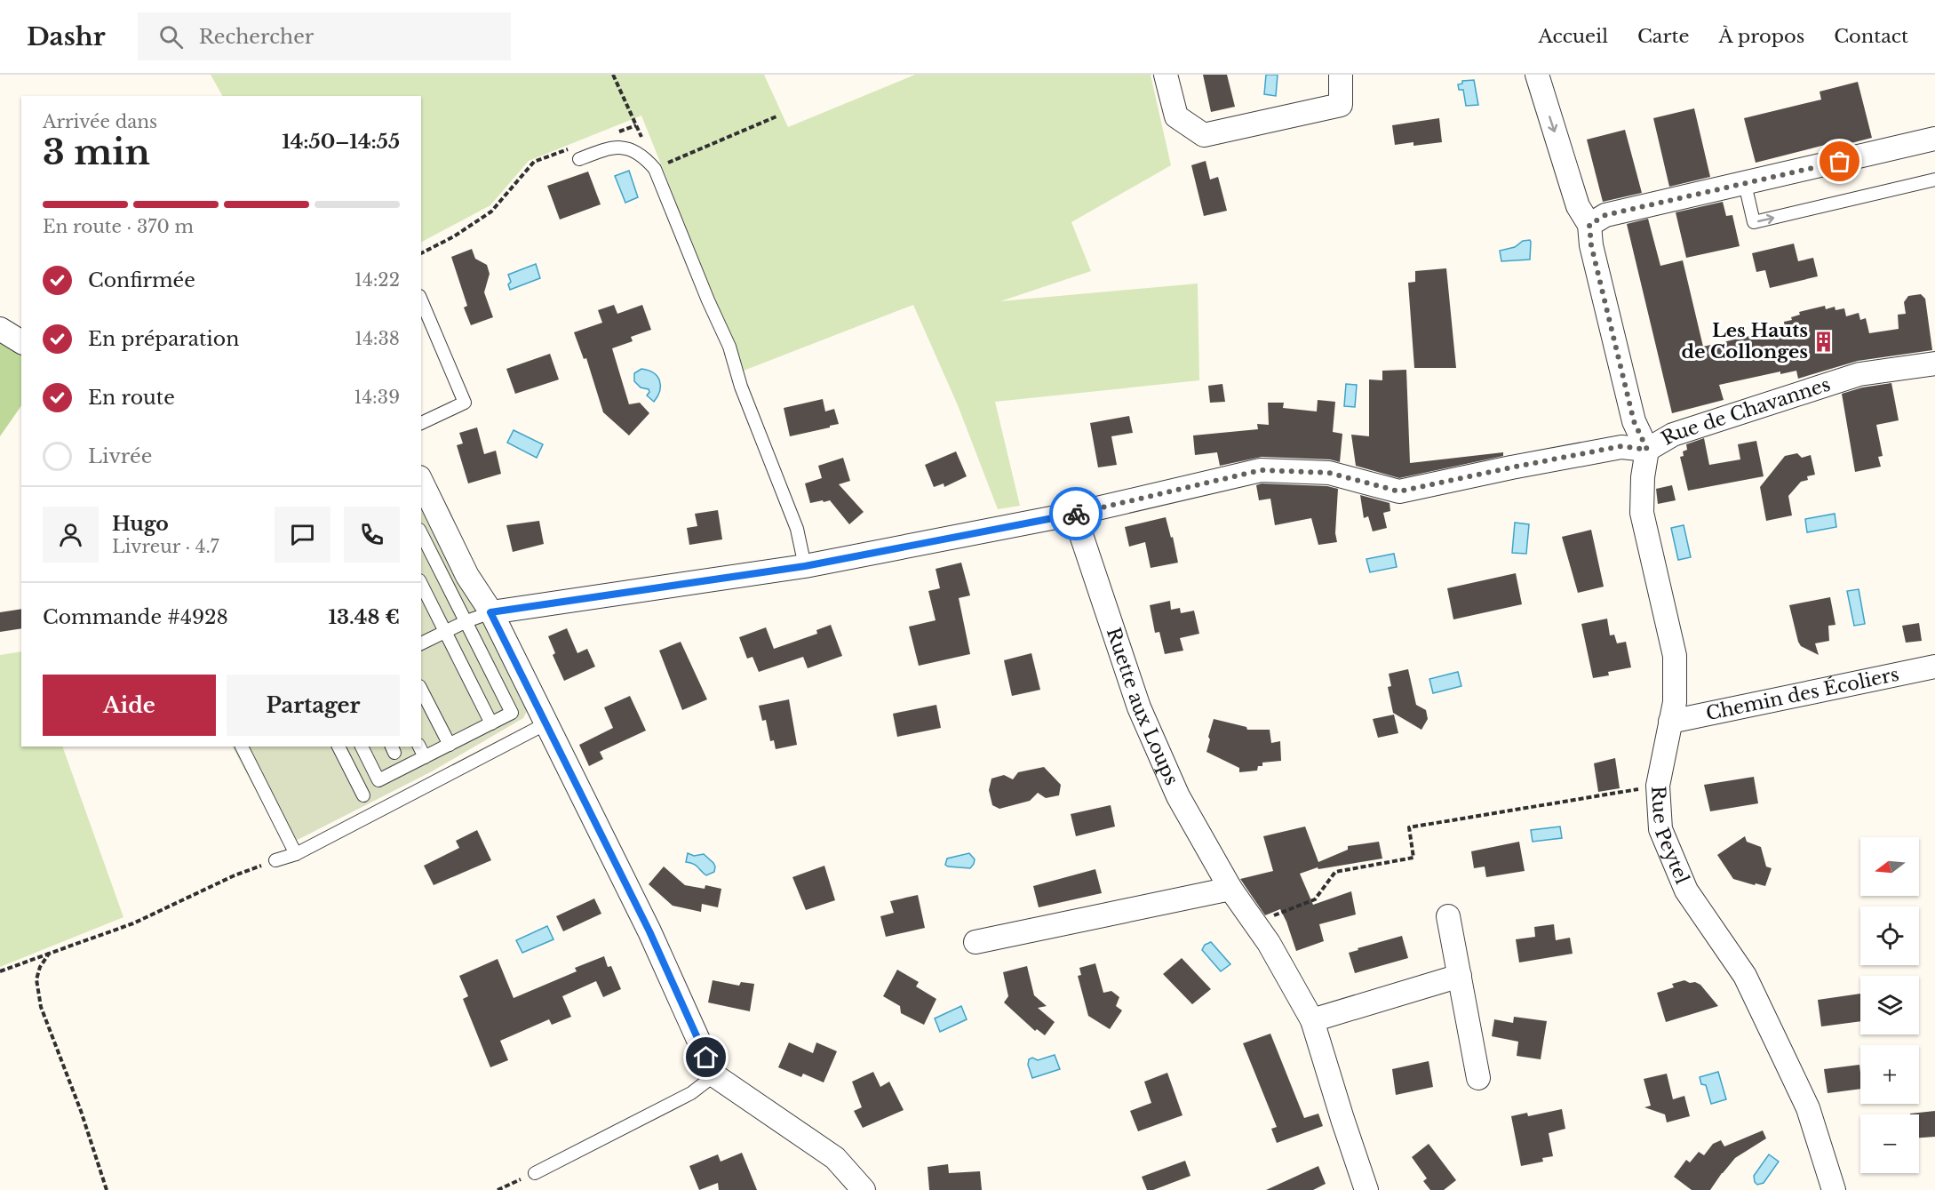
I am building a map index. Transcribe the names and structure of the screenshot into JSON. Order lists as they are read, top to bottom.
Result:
{
  "streets": {
    "street": [
      "Rue de Chavannes",
      "Chemin des Écoliers",
      "Ruette aux Loups",
      "Rue Peytel"
    ]
  },
  "crossings": [
    ["Rue de Chavannes", "Ruette aux Loups"],
    ["Rue de Chavannes", "Rue Peytel"],
    ["Chemin des Écoliers", "Rue Peytel"]
  ],
  "places": {
    "building": ["Les Hauts de Collonges"]
  },
  "north": "left",
  "page": {
    "header": "Dashr",
    "search": "Rechercher",
    "nav": [
      "Accueil",
      "Carte",
      "À propos",
      "Contact"
    ],
    "heading": ["3 min", "Arrivée dans", "14:50–14:55"],
    "panel": [
      "Hugo",
      "Livreur · 4.7",
      "Commande #4928",
      "13.48 €"
    ],
    "bar": "En route · 370 m",
    "list": [
      ["Confirmée", "14:22"],
      ["En préparation", "14:38"],
      ["En route", "14:39"],
      "Livrée"
    ],
    "buttons": ["Aide", "Partager"],
    "map_buttons": ["+", "−"]
  }
}
